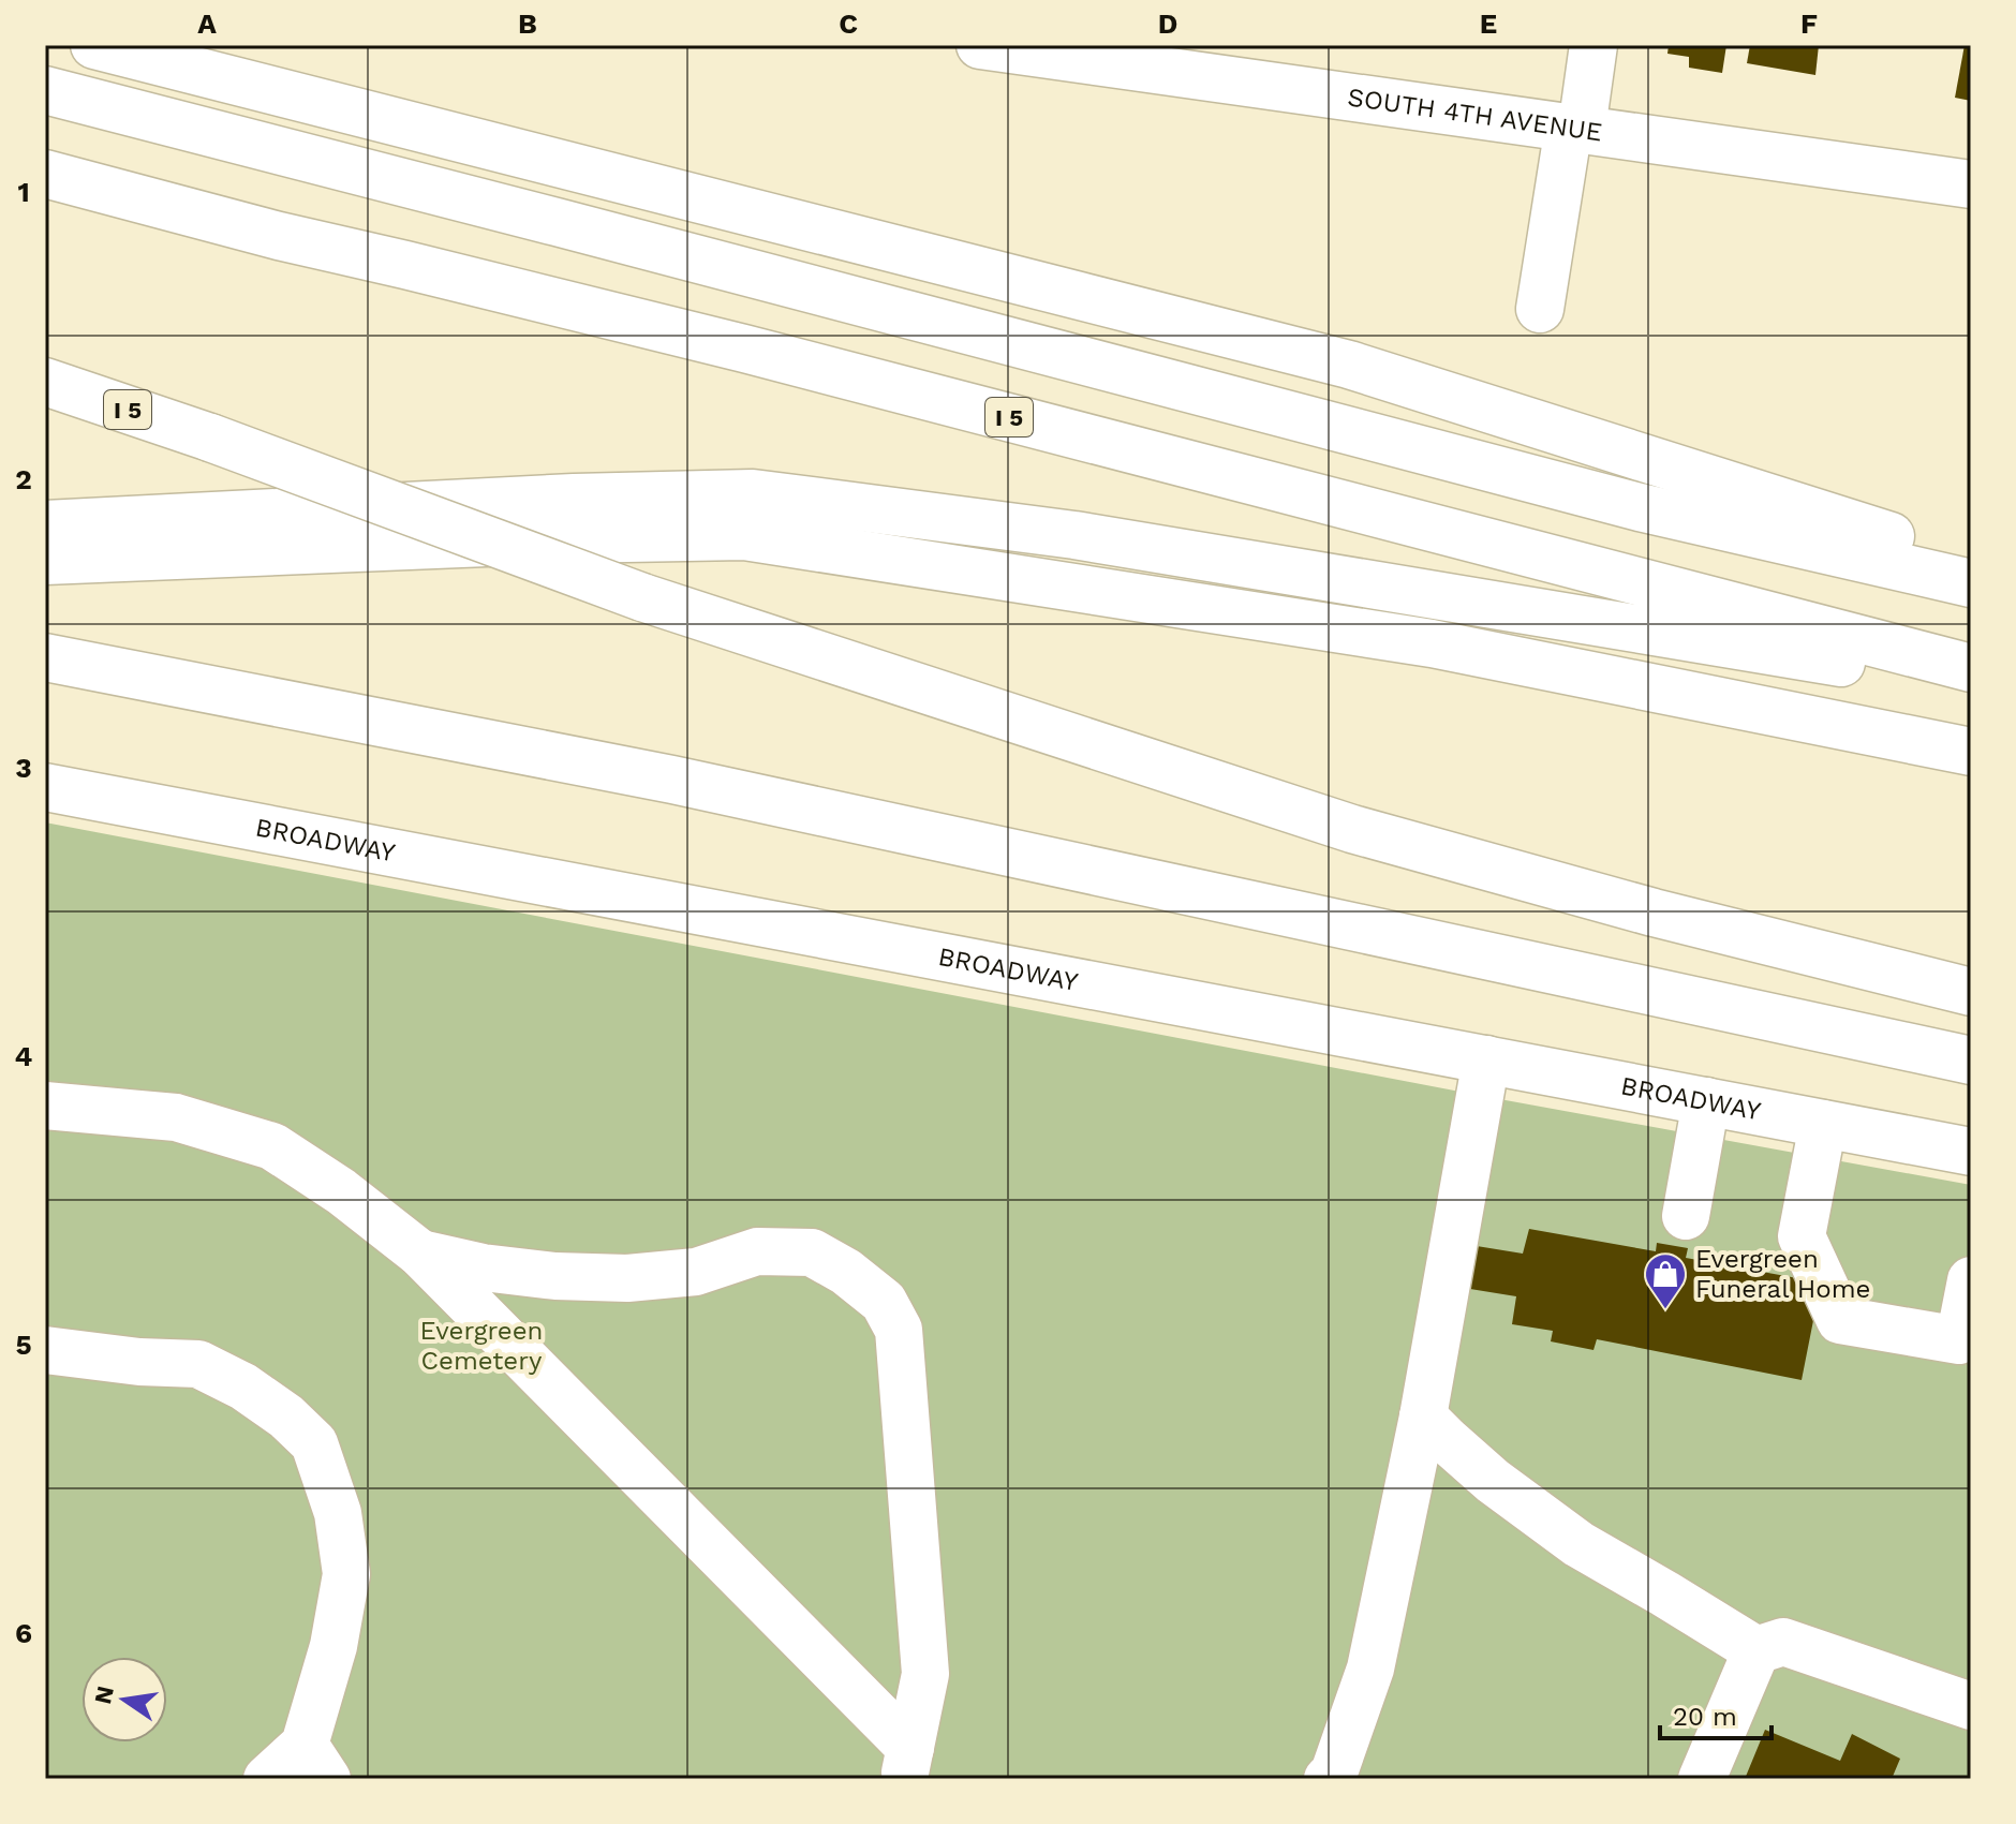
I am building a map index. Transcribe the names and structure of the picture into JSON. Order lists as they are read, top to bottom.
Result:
{
  "streets": {
    "main road": ["SOUTH 4TH AVENUE", "I 5", "BROADWAY"]
  },
  "parks": ["Evergreen Cemetery"],
  "places": {
    "shop": ["Evergreen Funeral Home"]
  },
  "scale_bar": "20 m",
  "north": "left",
  "grid": {
    "columns": [
      "A",
      "B",
      "C",
      "D",
      "E",
      "F"
    ],
    "rows": [
      "1",
      "2",
      "3",
      "4",
      "5",
      "6"
    ]
  }
}
